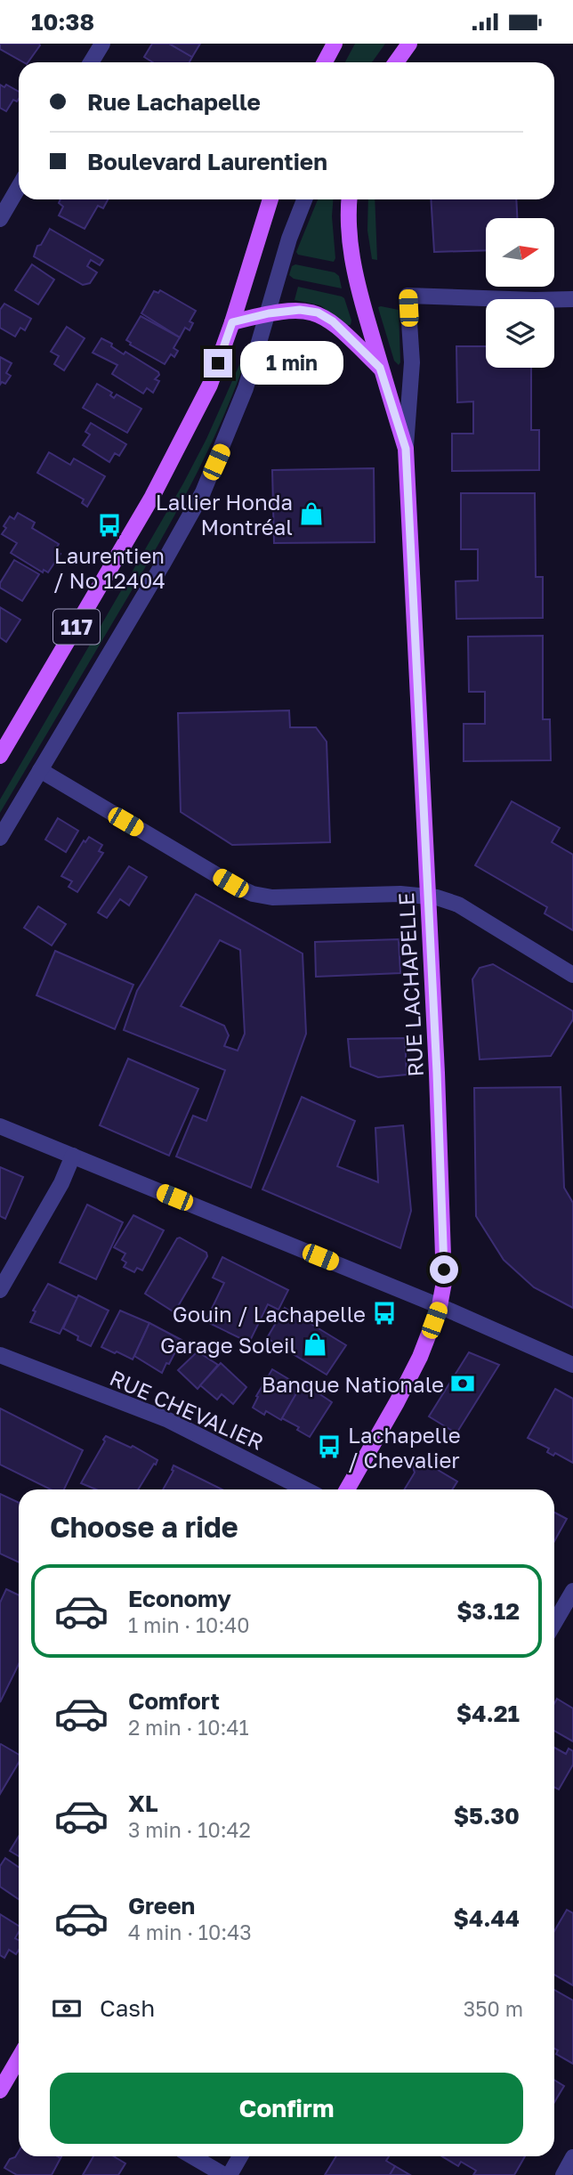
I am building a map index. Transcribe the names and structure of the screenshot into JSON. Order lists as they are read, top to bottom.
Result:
{
  "streets": {
    "main road": ["117", "RUE LACHAPELLE"],
    "street": ["RUE CHEVALIER"]
  },
  "places": {
    "shop": ["Lallier Honda Montréal", "Garage Soleil"],
    "bus stop": ["Laurentien / No 12404", "Gouin / Lachapelle", "Lachapelle / Chevalier"],
    "bank": ["Banque Nationale"]
  },
  "north": "right",
  "page": {
    "status": "10:38",
    "banner": ["Rue Lachapelle", "Boulevard Laurentien"],
    "bubble": "1 min",
    "heading": "Choose a ride",
    "list": [
      {
        "name": "Economy",
        "note": "1 min · 10:40",
        "value": "$3.12"
      },
      {
        "name": "Comfort",
        "note": "2 min · 10:41",
        "value": "$4.21"
      },
      {
        "name": "XL",
        "note": "3 min · 10:42",
        "value": "$5.30"
      },
      {
        "name": "Green",
        "note": "4 min · 10:43",
        "value": "$4.44"
      }
    ],
    "pay": ["Cash", "350 m"],
    "buttons": "Confirm"
  }
}
